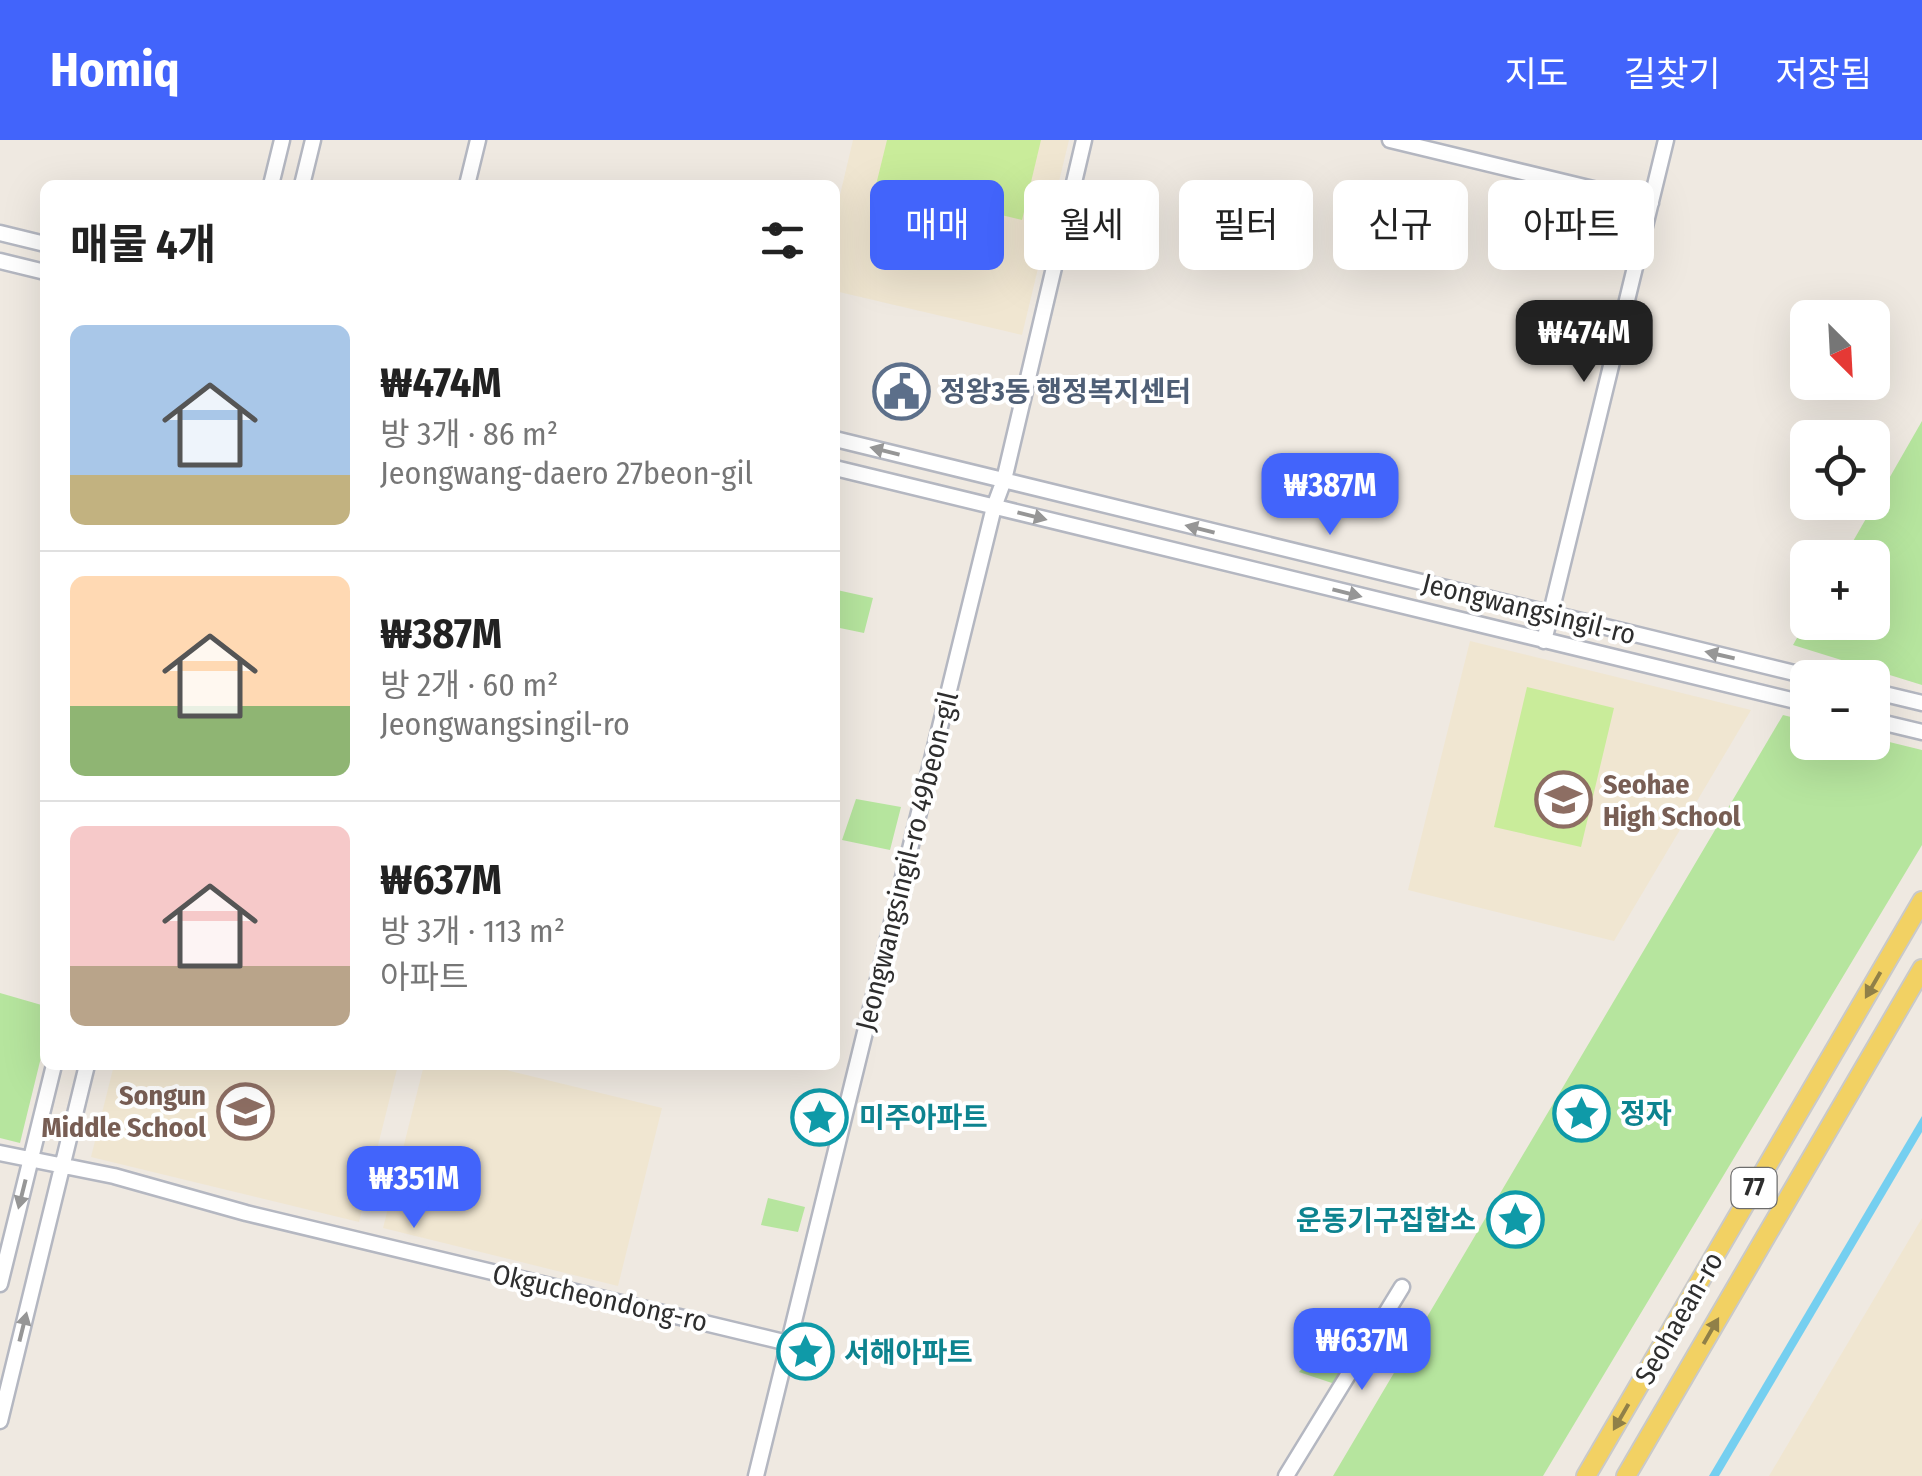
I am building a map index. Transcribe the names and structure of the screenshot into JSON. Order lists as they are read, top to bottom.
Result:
{
  "streets": {
    "main road": ["77", "Seohaean-ro"],
    "street": ["Jeongwangsingil-ro", "Jeongwangsingil-ro 49beon-gil", "Okgucheondong-ro"]
  },
  "crossings": [
    ["Jeongwangsingil-ro", "Jeongwangsingil-ro 49beon-gil"],
    ["Jeongwangsingil-ro 49beon-gil", "Okgucheondong-ro"]
  ],
  "places": {
    "public building": ["정왕3동 행정복지센터"],
    "school or university": ["Seohae High School", "Songun Middle School"],
    "place": [
      "정자",
      "미주아파트",
      "운동기구집합소",
      "서해아파트"
    ]
  },
  "north": "bottom right",
  "page": {
    "header": "Homiq",
    "nav": ["지도", "길찾기", "저장됨"],
    "chip": [
      "매매",
      "월세",
      "필터",
      "신규",
      "아파트"
    ],
    "heading": "매물 4개",
    "map_buttons": ["+", "−"],
    "price": [
      "₩474M",
      "₩387M",
      "₩351M",
      "₩637M"
    ],
    "list": [
      {
        "name": "₩474M",
        "note": "방 3개 · 86 m² · Jeongwang-daero 27beon-gil"
      },
      {
        "name": "₩387M",
        "note": "방 2개 · 60 m² · Jeongwangsingil-ro"
      },
      {
        "name": "₩637M",
        "note": "방 3개 · 113 m² · 아파트"
      }
    ]
  }
}
